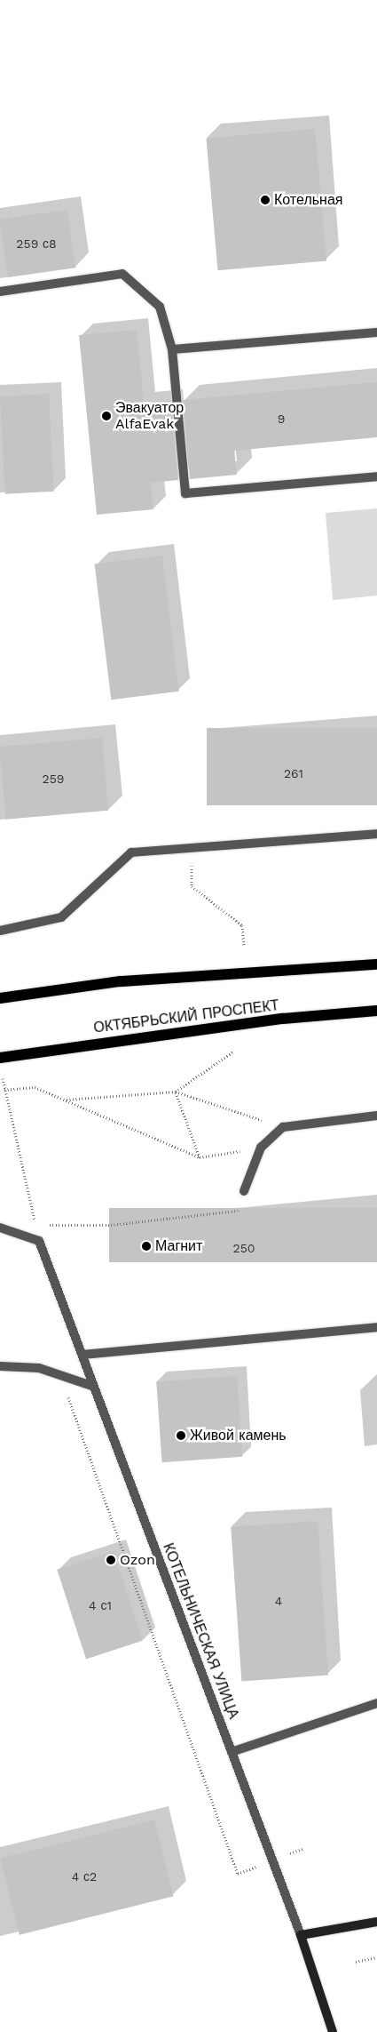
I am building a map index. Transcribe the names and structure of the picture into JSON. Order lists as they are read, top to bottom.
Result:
{
  "streets": {
    "main road": ["ОКТЯБРЬСКИЙ ПРОСПЕКТ"],
    "street": ["КОТЕЛЬНИЧЕСКАЯ УЛИЦА"]
  },
  "places": [
    "Котельная",
    "Эвакуатор AlfaEvak",
    "Магнит",
    "Живой камень",
    "Ozon"
  ],
  "house_numbers": [
    "259 с8",
    "9",
    "261",
    "259",
    "250",
    "4",
    "4 с1",
    "4 с2"
  ]
}
